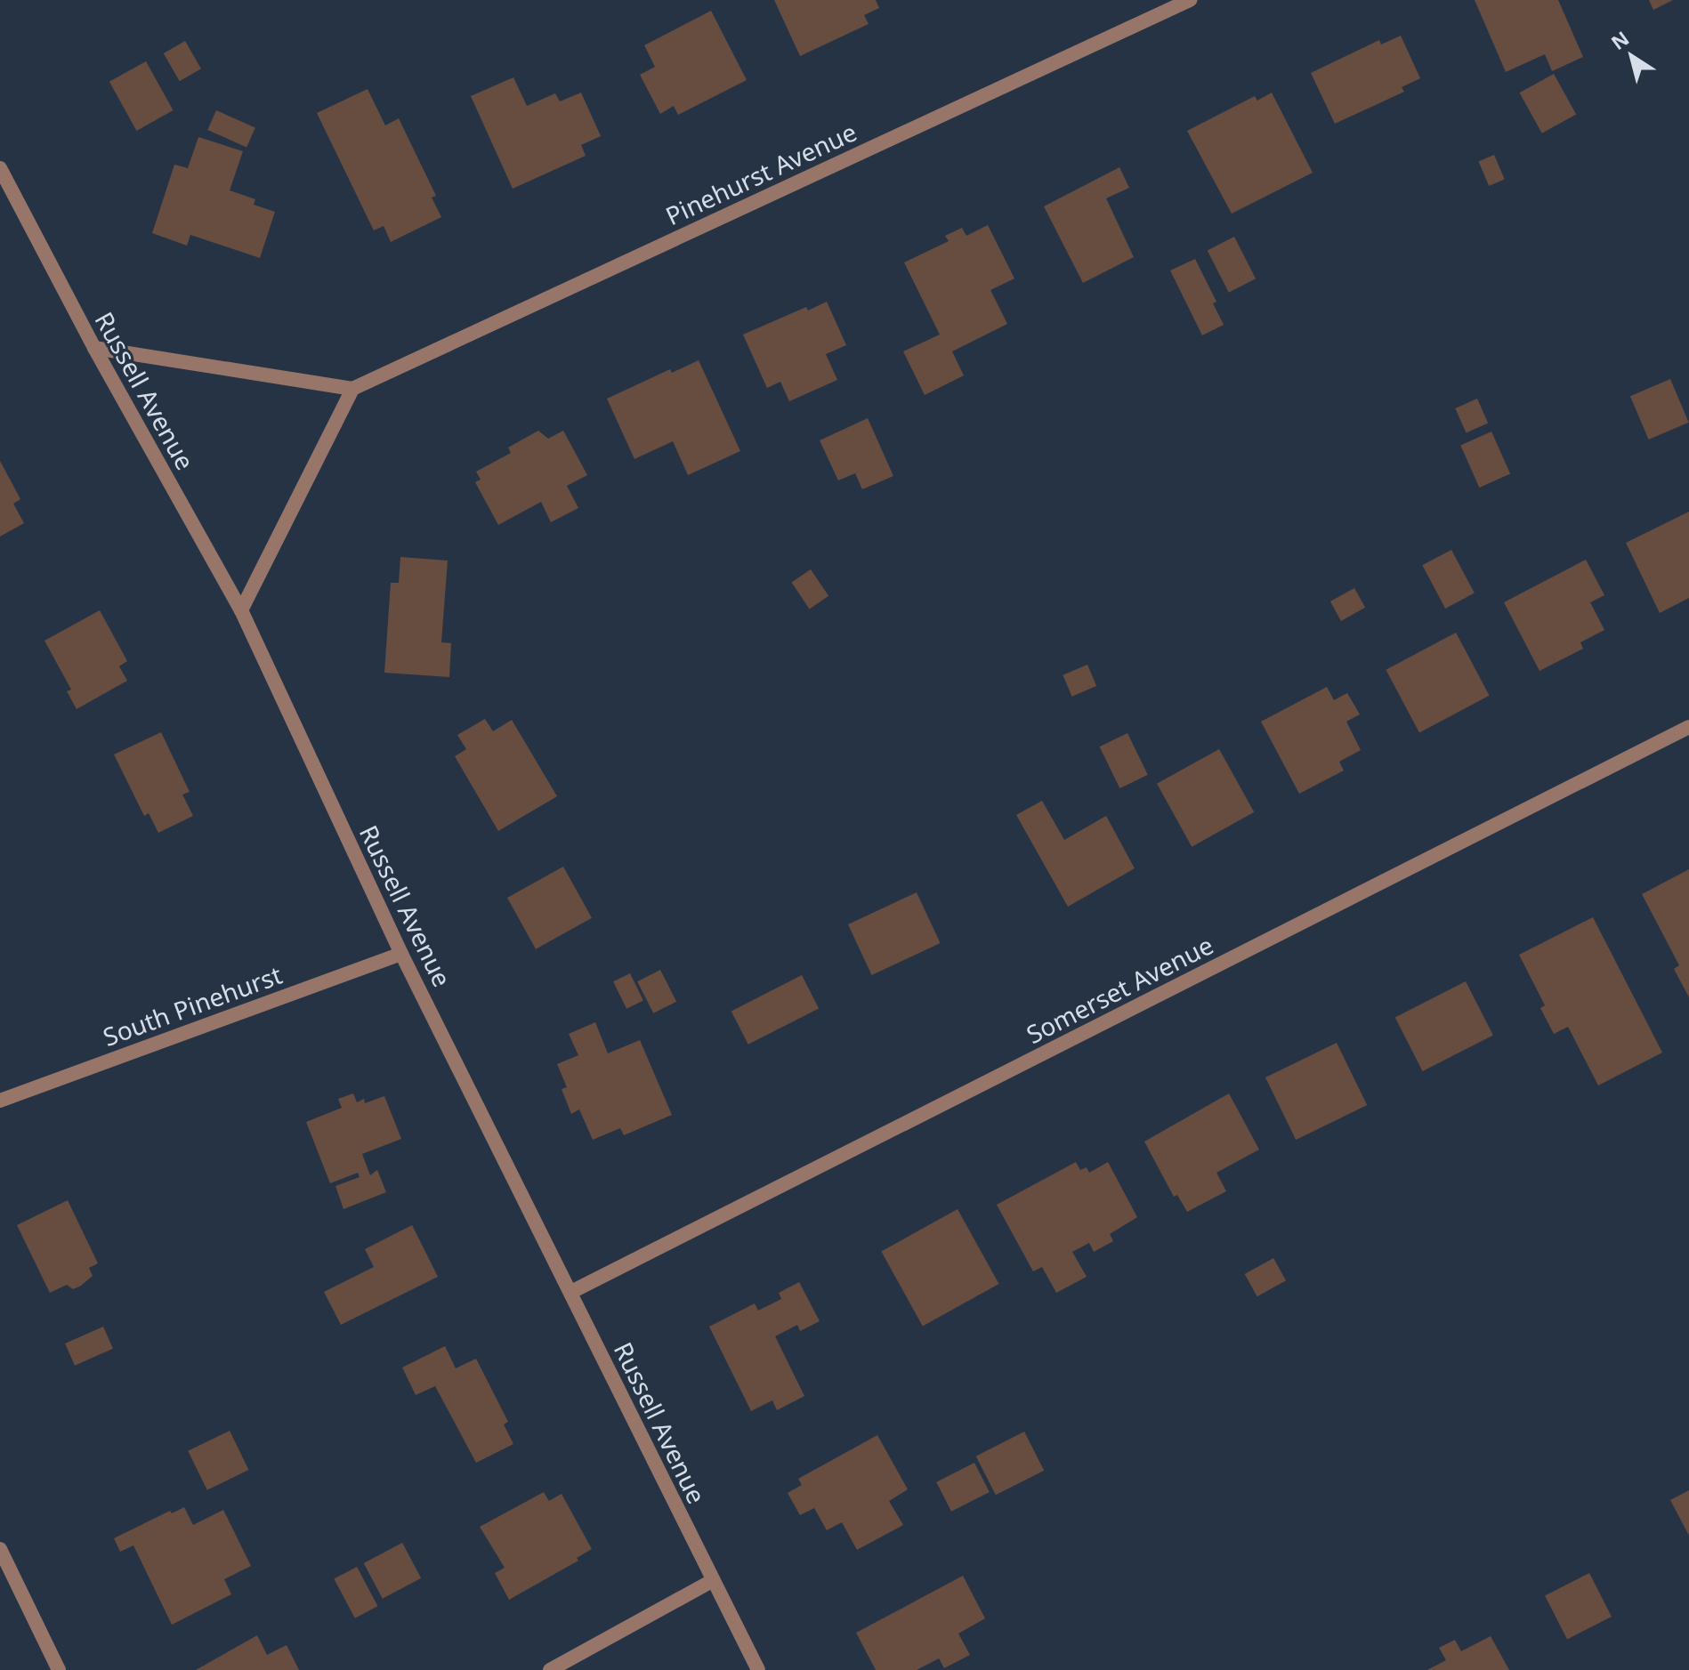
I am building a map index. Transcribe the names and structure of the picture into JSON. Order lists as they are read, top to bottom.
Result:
{
  "streets": {
    "street": [
      "Pinehurst Avenue",
      "Russell Avenue",
      "Somerset Avenue",
      "South Pinehurst"
    ]
  },
  "crossings": [
    ["Russell Avenue", "Somerset Avenue"],
    ["Russell Avenue", "South Pinehurst"]
  ],
  "north": "top left"
}
